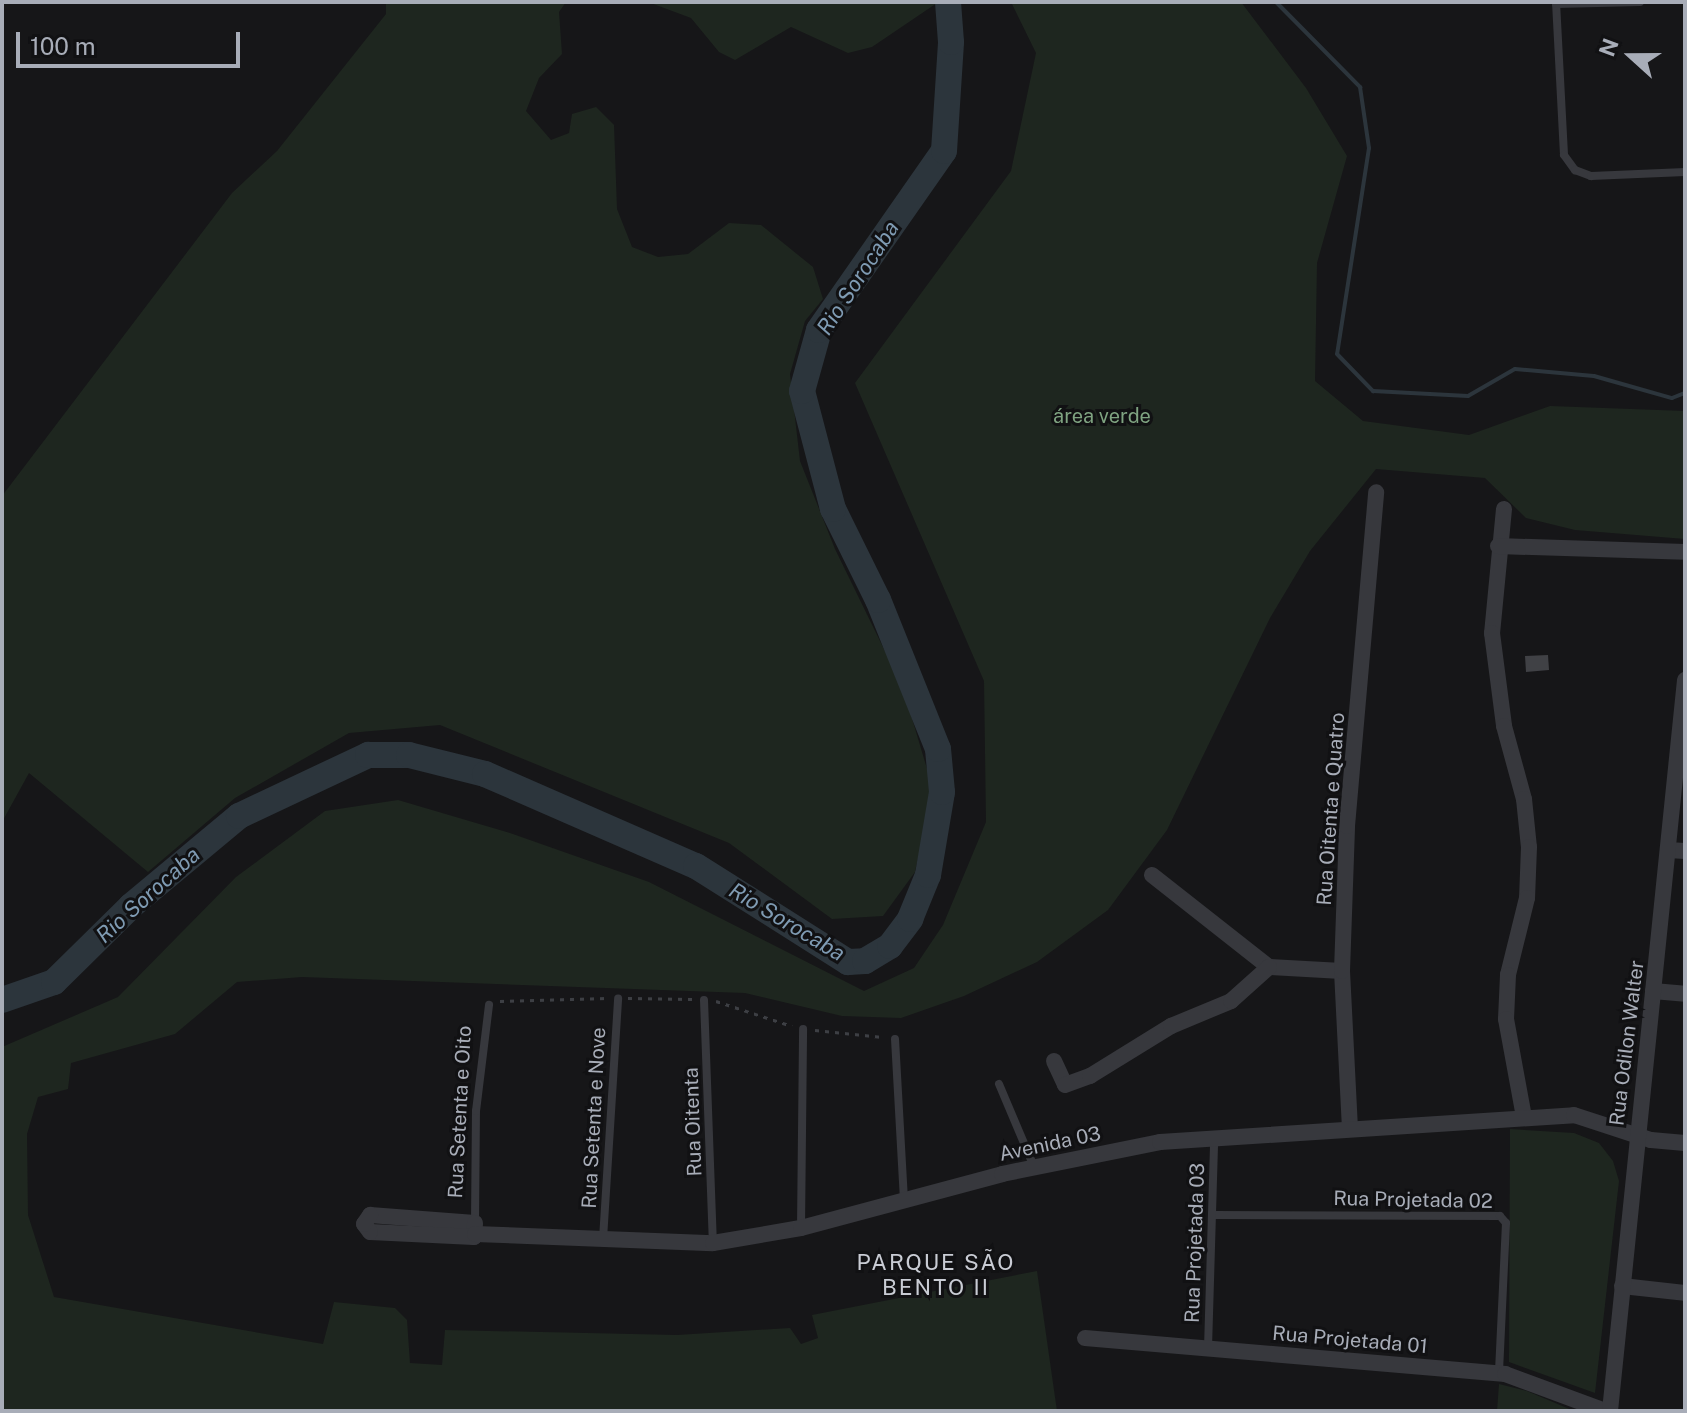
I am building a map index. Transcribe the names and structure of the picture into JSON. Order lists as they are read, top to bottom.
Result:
{
  "streets": {
    "street": [
      "Rua Oitenta e Quatro",
      "Rua Odilon Walter",
      "Avenida 03",
      "Rua Projetada 01"
    ],
    "lane": [
      "Rua Setenta e Oito",
      "Rua Setenta e Nove",
      "Rua Oitenta",
      "Rua Projetada 02",
      "Rua Projetada 03"
    ]
  },
  "crossings": [
    ["Rua Oitenta e Quatro", "Avenida 03"],
    ["Rua Odilon Walter", "Avenida 03"],
    ["Rua Odilon Walter", "Rua Projetada 01"],
    ["Rua Setenta e Oito", "Avenida 03"],
    ["Rua Setenta e Nove", "Avenida 03"],
    ["Rua Oitenta", "Avenida 03"],
    ["Avenida 03", "Rua Projetada 03"],
    ["Rua Projetada 02", "Rua Projetada 03"],
    ["Rua Projetada 02", "Rua Projetada 01"],
    ["Rua Projetada 03", "Rua Projetada 01"]
  ],
  "districts": ["PARQUE SÃO BENTO II"],
  "water": ["Rio Sorocaba"],
  "parks": ["área verde"],
  "scale_bar": "100 m",
  "north": "left"
}
